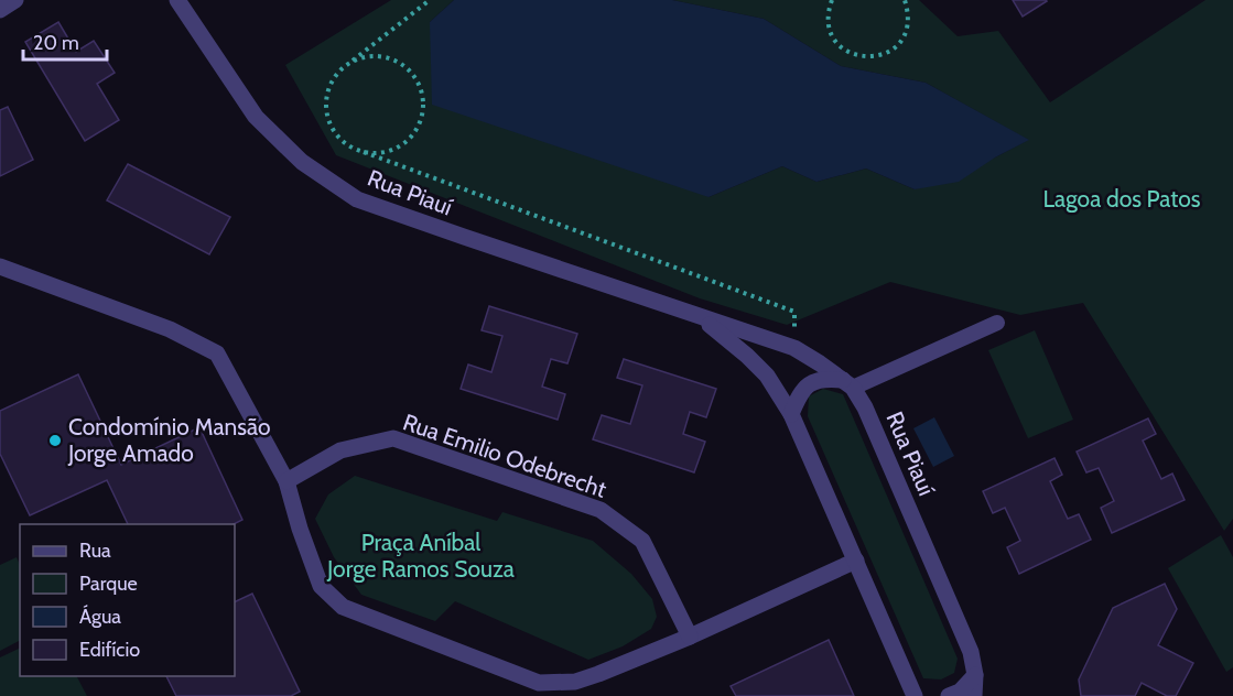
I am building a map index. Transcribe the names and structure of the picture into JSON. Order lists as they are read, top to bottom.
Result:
{
  "streets": {
    "street": ["Rua Piauí", "Rua Emilio Odebrecht"]
  },
  "parks": ["Lagoa dos Patos", "Praça Aníbal Jorge Ramos Souza"],
  "places": ["Condomínio Mansão Jorge Amado"],
  "legend": [
    "Rua",
    "Parque",
    "Água",
    "Edifício"
  ],
  "scale_bar": "20 m"
}
